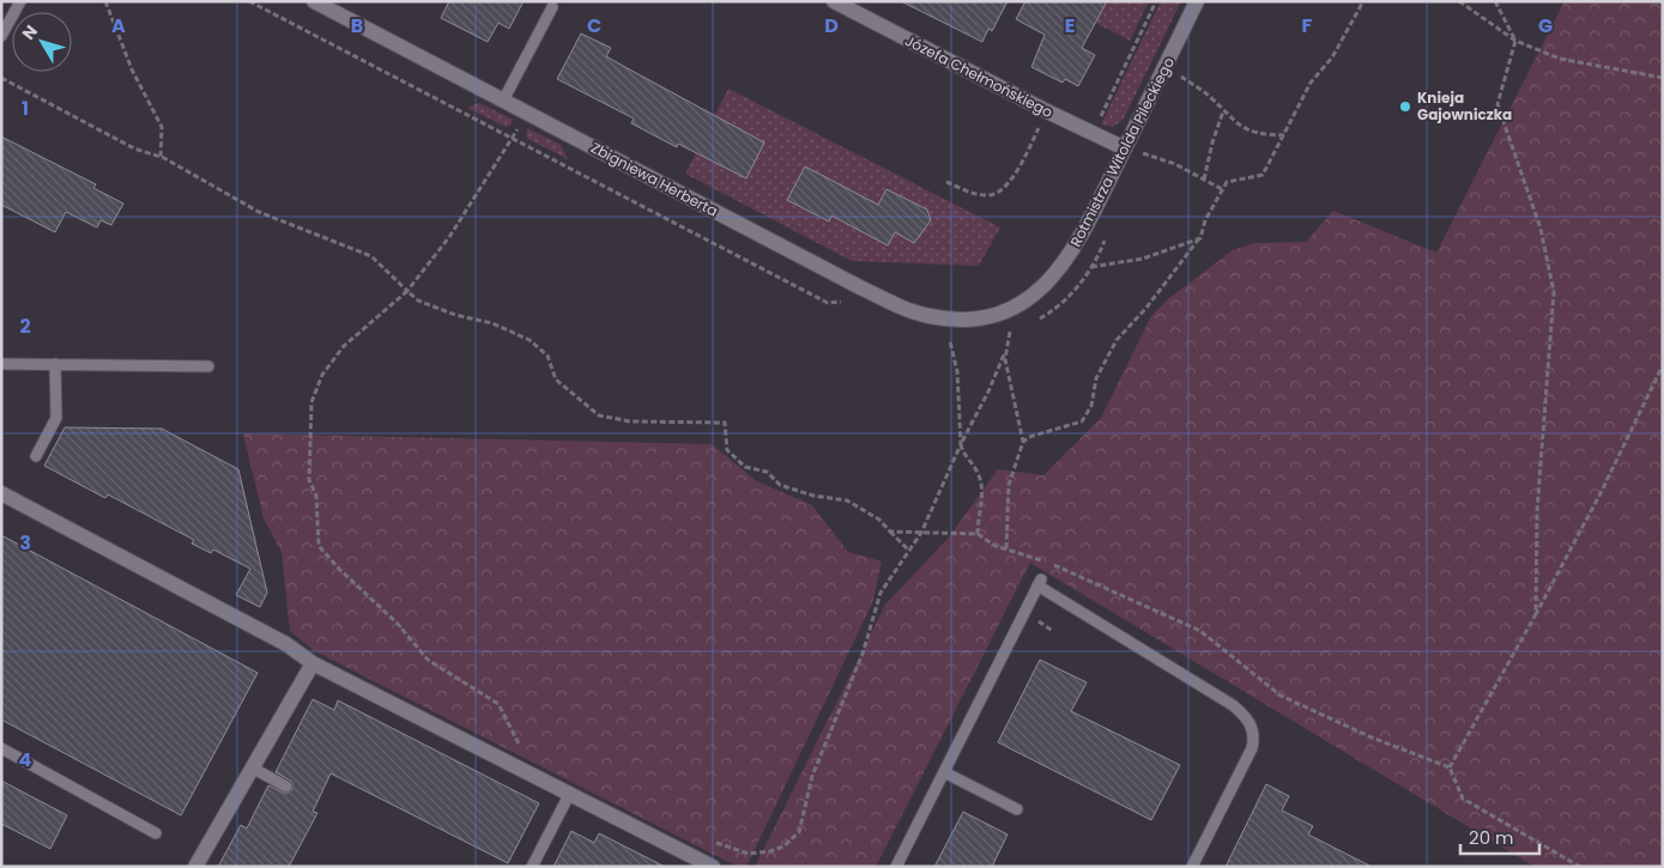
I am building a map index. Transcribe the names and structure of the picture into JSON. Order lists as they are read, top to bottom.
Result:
{
  "streets": {
    "street": ["Józefa Chełmońskiego", "Rotmistrza Witolda Pileckiego", "Zbigniewa Herberta"]
  },
  "crossings": [
    ["Józefa Chełmońskiego", "Rotmistrza Witolda Pileckiego"],
    ["Rotmistrza Witolda Pileckiego", "Zbigniewa Herberta"]
  ],
  "places": ["Knieja Gajowniczka"],
  "scale_bar": "20 m",
  "north": "top left",
  "grid": {
    "columns": [
      "A",
      "B",
      "C",
      "D",
      "E",
      "F",
      "G"
    ],
    "rows": [
      "1",
      "2",
      "3",
      "4"
    ]
  }
}
